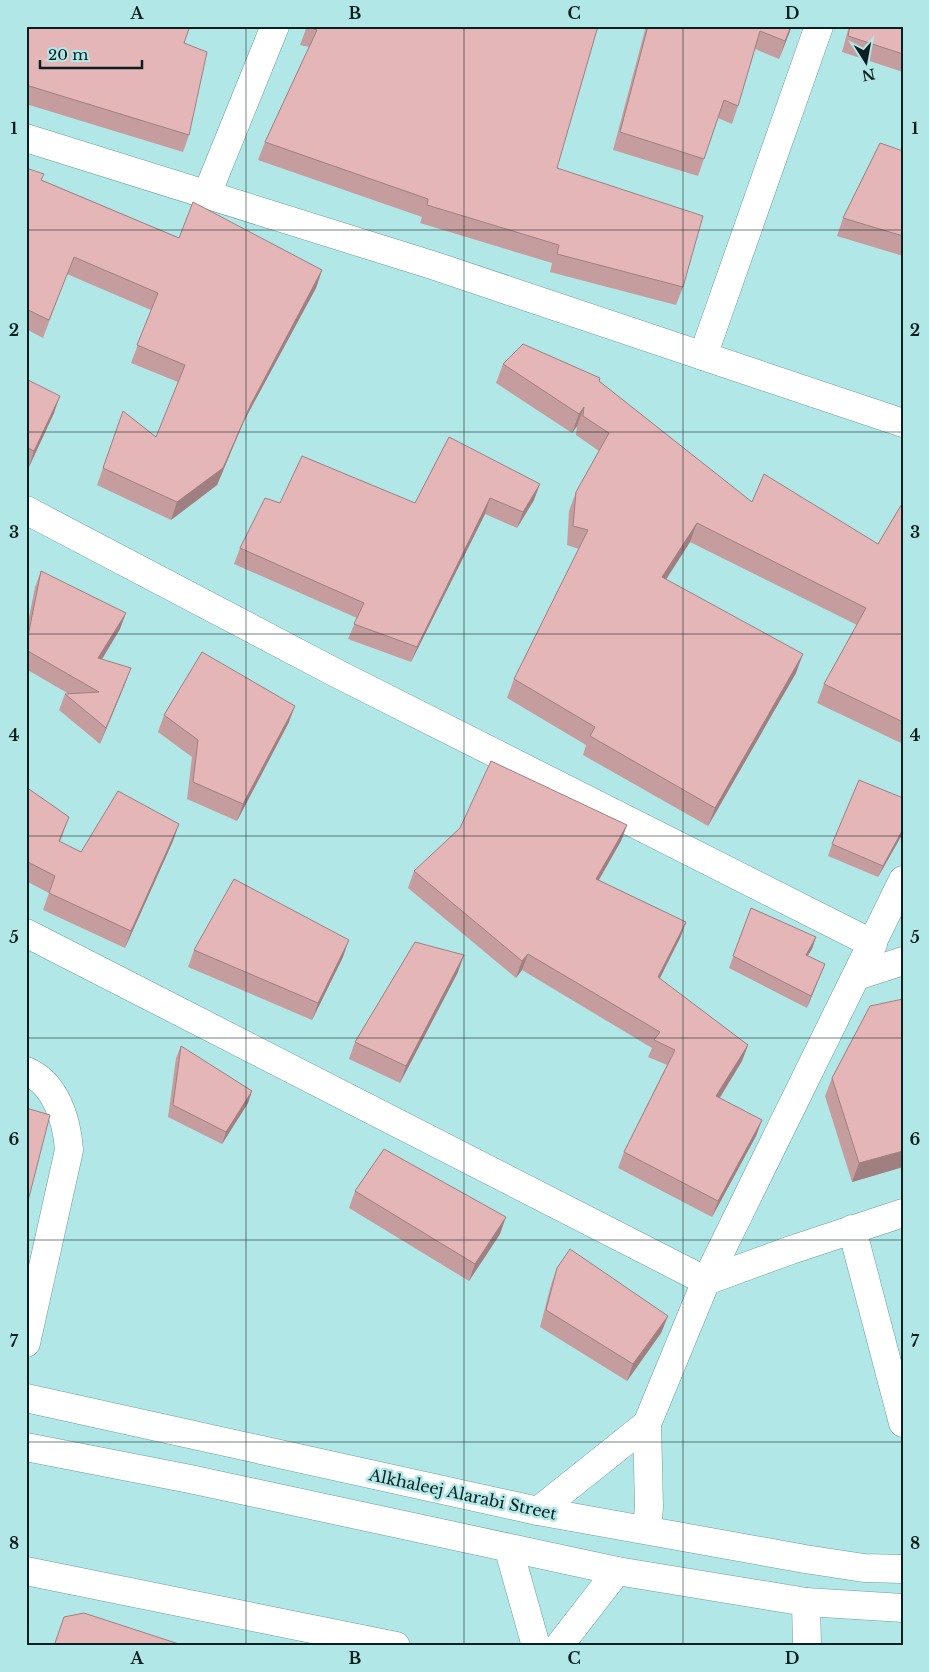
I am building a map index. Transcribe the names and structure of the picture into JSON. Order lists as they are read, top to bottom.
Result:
{
  "streets": {
    "street": ["Alkhaleej Alarabi Street"]
  },
  "scale_bar": "20 m",
  "north": "bottom",
  "grid": {
    "columns": [
      "A",
      "B",
      "C",
      "D"
    ],
    "rows": [
      "1",
      "2",
      "3",
      "4",
      "5",
      "6",
      "7",
      "8"
    ]
  }
}
